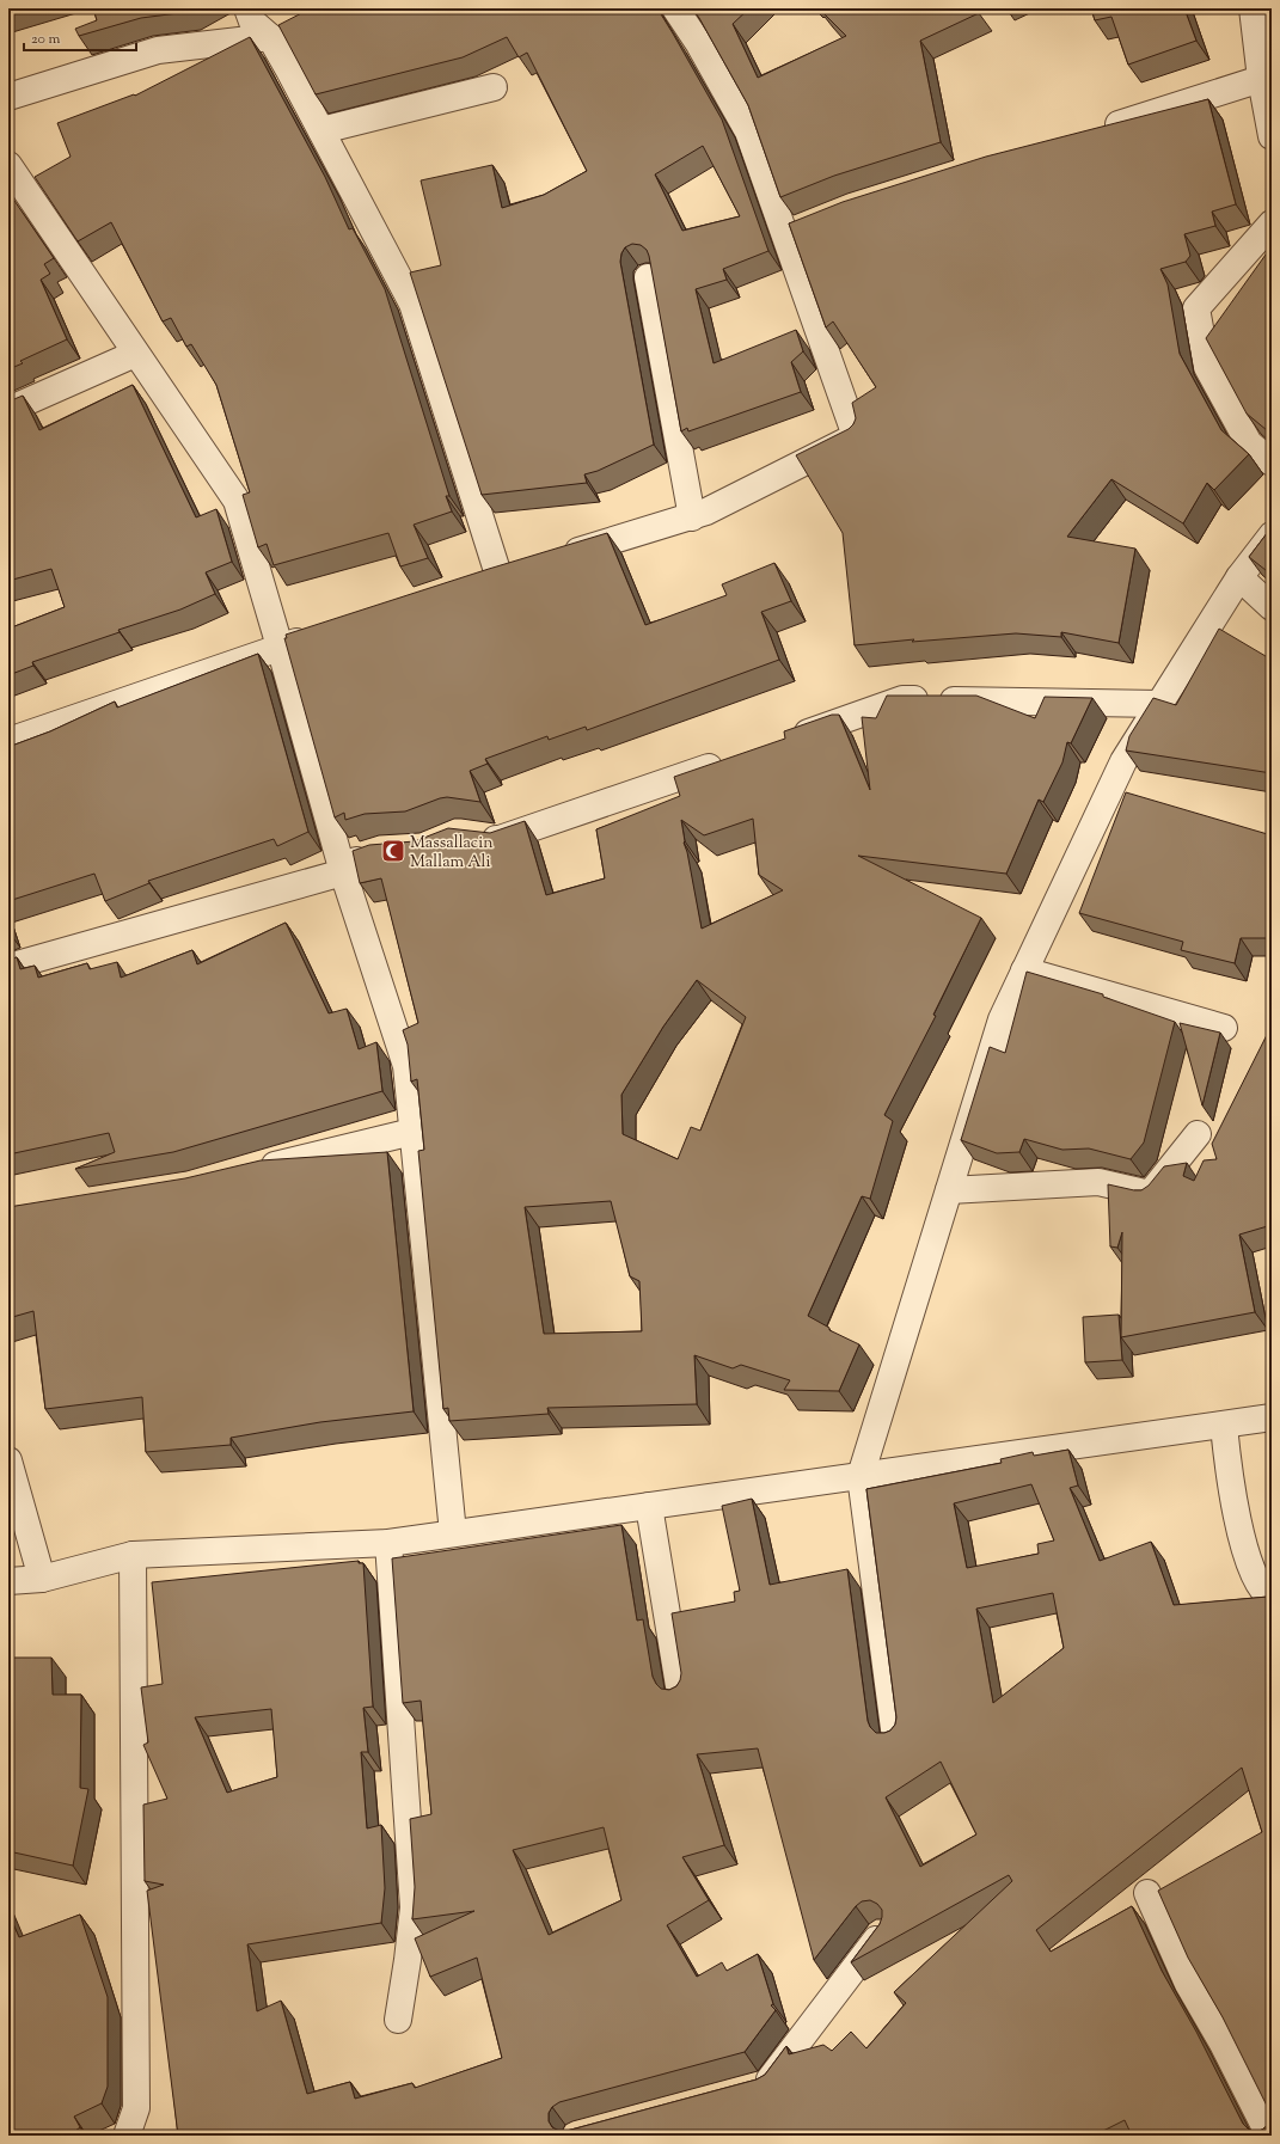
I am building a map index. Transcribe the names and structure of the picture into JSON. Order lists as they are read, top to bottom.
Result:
{
  "places": {
    "mosque": ["Massallacin Mallam Ali"]
  },
  "scale_bar": "20 m"
}
